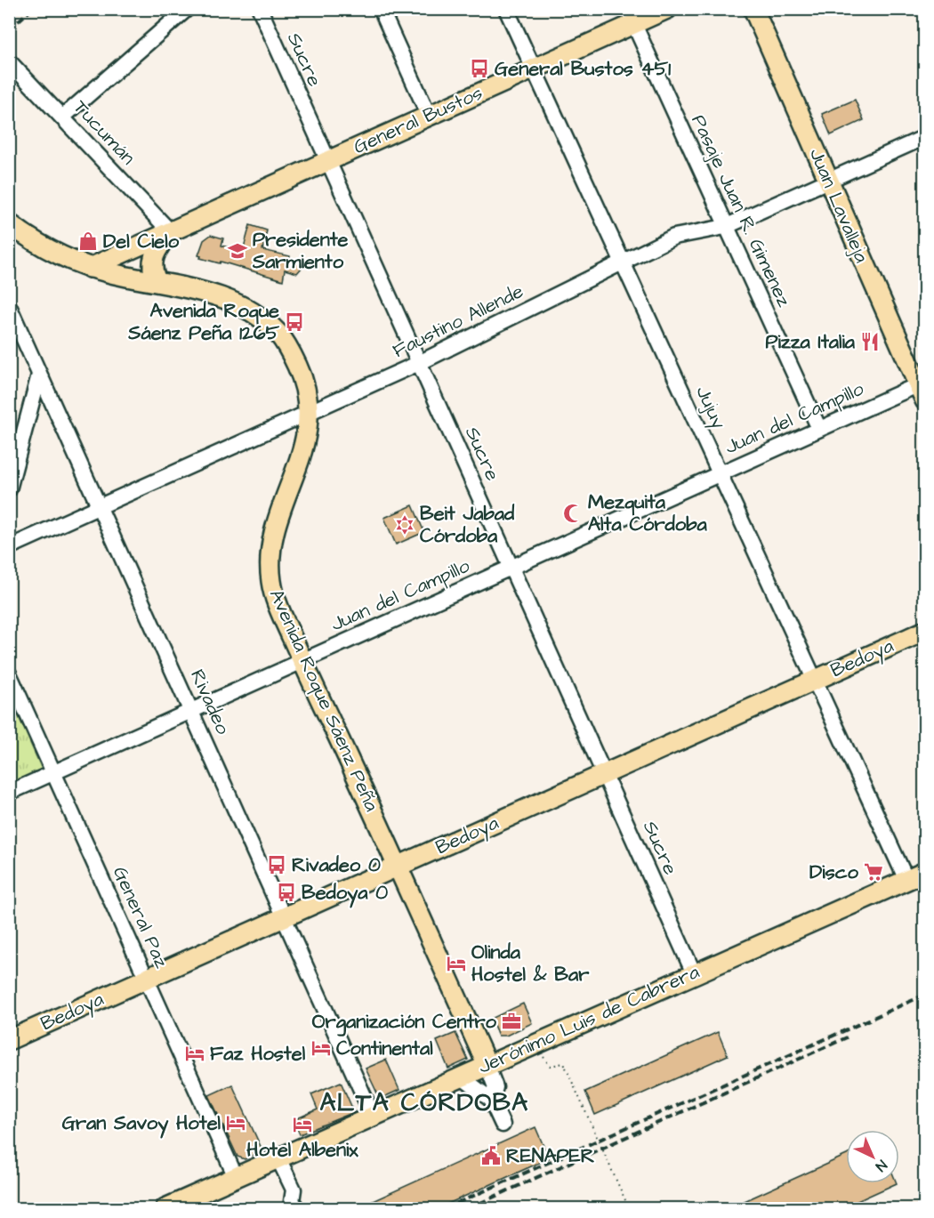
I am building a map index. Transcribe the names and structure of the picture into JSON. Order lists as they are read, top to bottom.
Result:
{
  "streets": {
    "main road": [
      "General Bustos",
      "Juan Lavalleja",
      "Bedoya",
      "Avenida Roque Sáenz Peña",
      "Jerónimo Luis de Cabrera"
    ],
    "street": [
      "Sucre",
      "Tucumán",
      "Pasaje Juan R. Gimenez",
      "Faustino Allende",
      "Jujuy",
      "Juan del Campillo",
      "Rivadeo",
      "General Paz"
    ]
  },
  "crossings": [
    ["Sucre", "General Bustos"],
    ["Sucre", "Faustino Allende"],
    ["Sucre", "Juan del Campillo"],
    ["Sucre", "Bedoya"],
    ["Sucre", "Jerónimo Luis de Cabrera"],
    ["General Bustos", "Tucumán"],
    ["General Bustos", "Pasaje Juan R. Gimenez"],
    ["General Bustos", "Jujuy"],
    ["General Bustos", "Avenida Roque Sáenz Peña"],
    ["Juan Lavalleja", "Faustino Allende"],
    ["Juan Lavalleja", "Juan del Campillo"],
    ["Pasaje Juan R. Gimenez", "Faustino Allende"],
    ["Pasaje Juan R. Gimenez", "Juan del Campillo"],
    ["Faustino Allende", "Jujuy"],
    ["Faustino Allende", "Avenida Roque Sáenz Peña"],
    ["Faustino Allende", "Rivadeo"],
    ["Jujuy", "Juan del Campillo"],
    ["Jujuy", "Bedoya"],
    ["Jujuy", "Jerónimo Luis de Cabrera"],
    ["Juan del Campillo", "Avenida Roque Sáenz Peña"],
    ["Juan del Campillo", "Rivadeo"],
    ["Juan del Campillo", "General Paz"],
    ["Bedoya", "Avenida Roque Sáenz Peña"],
    ["Bedoya", "Rivadeo"],
    ["Bedoya", "General Paz"],
    ["Avenida Roque Sáenz Peña", "Jerónimo Luis de Cabrera"],
    ["Rivadeo", "Jerónimo Luis de Cabrera"],
    ["General Paz", "Jerónimo Luis de Cabrera"]
  ],
  "districts": ["ALTA CÓRDOBA"],
  "places": {
    "bus stop": [
      "General Bustos 451",
      "Avenida Roque Sáenz Peña 1265",
      "Rivadeo 0",
      "Bedoya 0"
    ],
    "shop": ["Del Cielo"],
    "school or university": ["Presidente Sarmiento"],
    "restaurant": ["Pizza Italia"],
    "mosque": ["Mezquita Alta Córdoba"],
    "synagogue": ["Beit Jabad Córdoba"],
    "supermarket": ["Disco"],
    "hotel": [
      "Olinda Hostel & Bar",
      "Continental",
      "Faz Hostel",
      "Gran Savoy Hotel",
      "Hotel Albenix"
    ],
    "office": ["Organización Centro"],
    "public building": ["RENAPER"]
  },
  "north": "bottom right"
}
